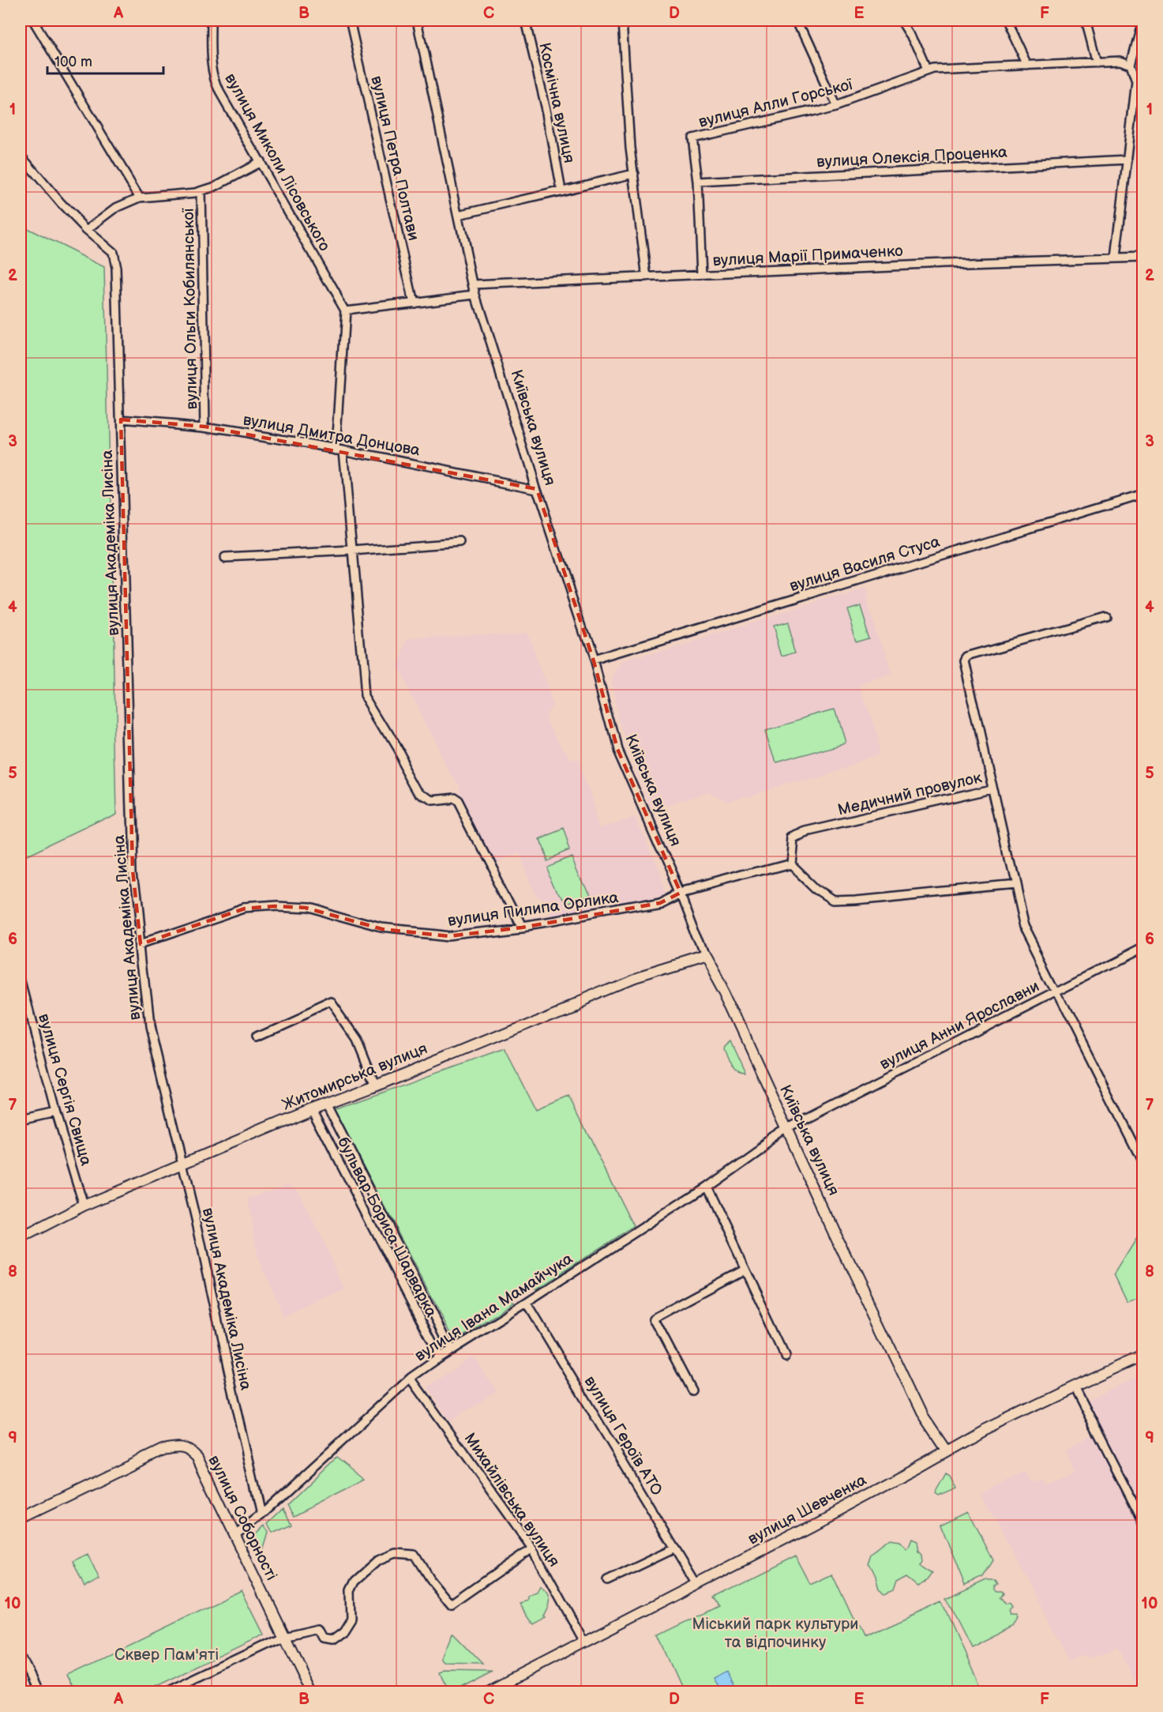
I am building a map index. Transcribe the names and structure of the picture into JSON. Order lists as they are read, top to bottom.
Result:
{
  "streets": {
    "main road": [
      "Київська вулиця",
      "Житомирська вулиця",
      "вулиця Шевченка",
      "вулиця Соборності"
    ],
    "street": [
      "Космічна вулиця",
      "вулиця Алли Горської",
      "вулиця Олексія Проценка",
      "вулиця Петра Полтави",
      "вулиця Миколи Лісовського",
      "вулиця Марії Примаченко",
      "вулиця Ольги Кобилянської",
      "вулиця Дмитра Донцова",
      "вулиця Академіка Лисіна",
      "вулиця Василя Стуса",
      "Медичний провулок",
      "вулиця Пилипа Орлика",
      "вулиця Анни Ярославни",
      "вулиця Сергія Свища",
      "бульвар Бориса Шарварка",
      "вулиця Івана Мамайчука",
      "вулиця Героїв АТО",
      "Михайлівська вулиця"
    ]
  },
  "crossings": [
    ["вулиця Алли Горської", "вулиця Олексія Проценка"],
    ["вулиця Марії Примаченко", "Київська вулиця"],
    ["вулиця Ольги Кобилянської", "вулиця Дмитра Донцова"],
    ["Київська вулиця", "вулиця Дмитра Донцова"],
    ["Київська вулиця", "вулиця Василя Стуса"],
    ["Київська вулиця", "вулиця Пилипа Орлика"],
    ["Київська вулиця", "вулиця Анни Ярославни"],
    ["Київська вулиця", "Житомирська вулиця"],
    ["Київська вулиця", "вулиця Івана Мамайчука"],
    ["Київська вулиця", "вулиця Шевченка"],
    ["вулиця Дмитра Донцова", "вулиця Академіка Лисіна"],
    ["вулиця Академіка Лисіна", "вулиця Пилипа Орлика"],
    ["вулиця Академіка Лисіна", "Житомирська вулиця"],
    ["вулиця Академіка Лисіна", "вулиця Івана Мамайчука"],
    ["Медичний провулок", "вулиця Анни Ярославни"],
    ["вулиця Анни Ярославни", "вулиця Івана Мамайчука"],
    ["Житомирська вулиця", "вулиця Сергія Свища"],
    ["Житомирська вулиця", "бульвар Бориса Шарварка"],
    ["бульвар Бориса Шарварка", "вулиця Івана Мамайчука"],
    ["вулиця Івана Мамайчука", "вулиця Героїв АТО"],
    ["вулиця Івана Мамайчука", "Михайлівська вулиця"],
    ["вулиця Івана Мамайчука", "вулиця Соборності"],
    ["вулиця Героїв АТО", "вулиця Шевченка"],
    ["Михайлівська вулиця", "вулиця Шевченка"]
  ],
  "parks": ["Міський парк культури та відпочинку", "Сквер Пам'яті"],
  "scale_bar": "100 m",
  "grid": {
    "columns": [
      "A",
      "B",
      "C",
      "D",
      "E",
      "F"
    ],
    "rows": [
      "1",
      "2",
      "3",
      "4",
      "5",
      "6",
      "7",
      "8",
      "9",
      "10"
    ]
  }
}
